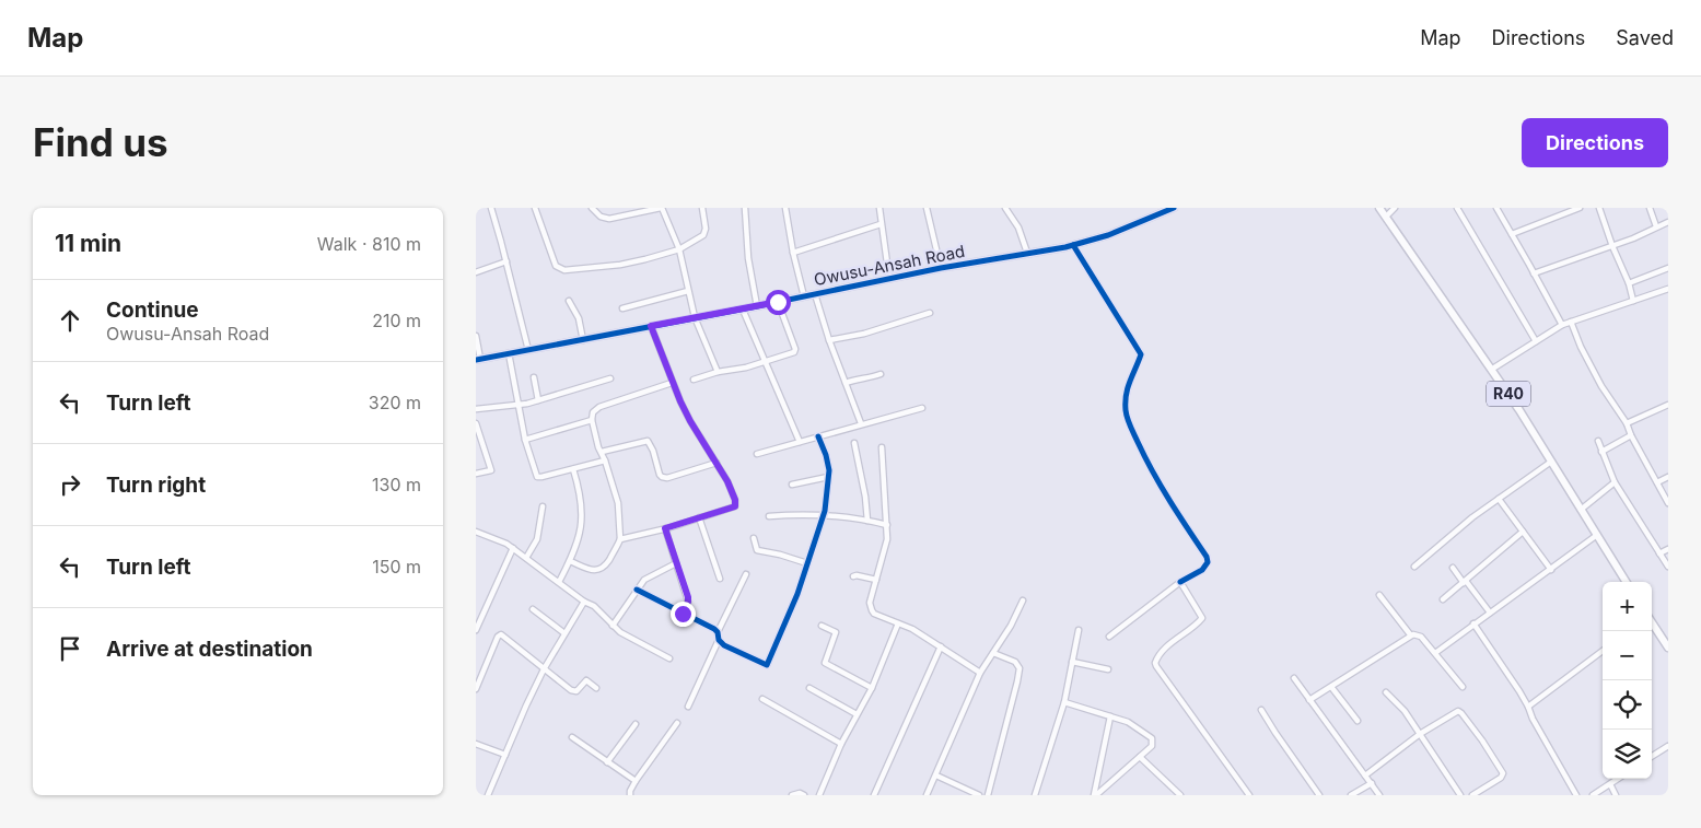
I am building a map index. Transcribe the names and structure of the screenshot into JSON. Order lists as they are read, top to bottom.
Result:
{
  "streets": {
    "main road": ["R40"],
    "street": ["Owusu-Ansah Road"]
  },
  "page": {
    "header": "Map",
    "nav": ["Map", "Directions", "Saved"],
    "buttons": "Directions",
    "title": "Find us",
    "heading": ["11 min", "Walk · 810 m"],
    "list": [
      ["Continue", "Owusu-Ansah Road", "210 m"],
      ["Turn left", "320 m"],
      ["Turn right", "130 m"],
      ["Turn left", "150 m"],
      "Arrive at destination"
    ],
    "map_buttons": ["+", "−"]
  }
}
